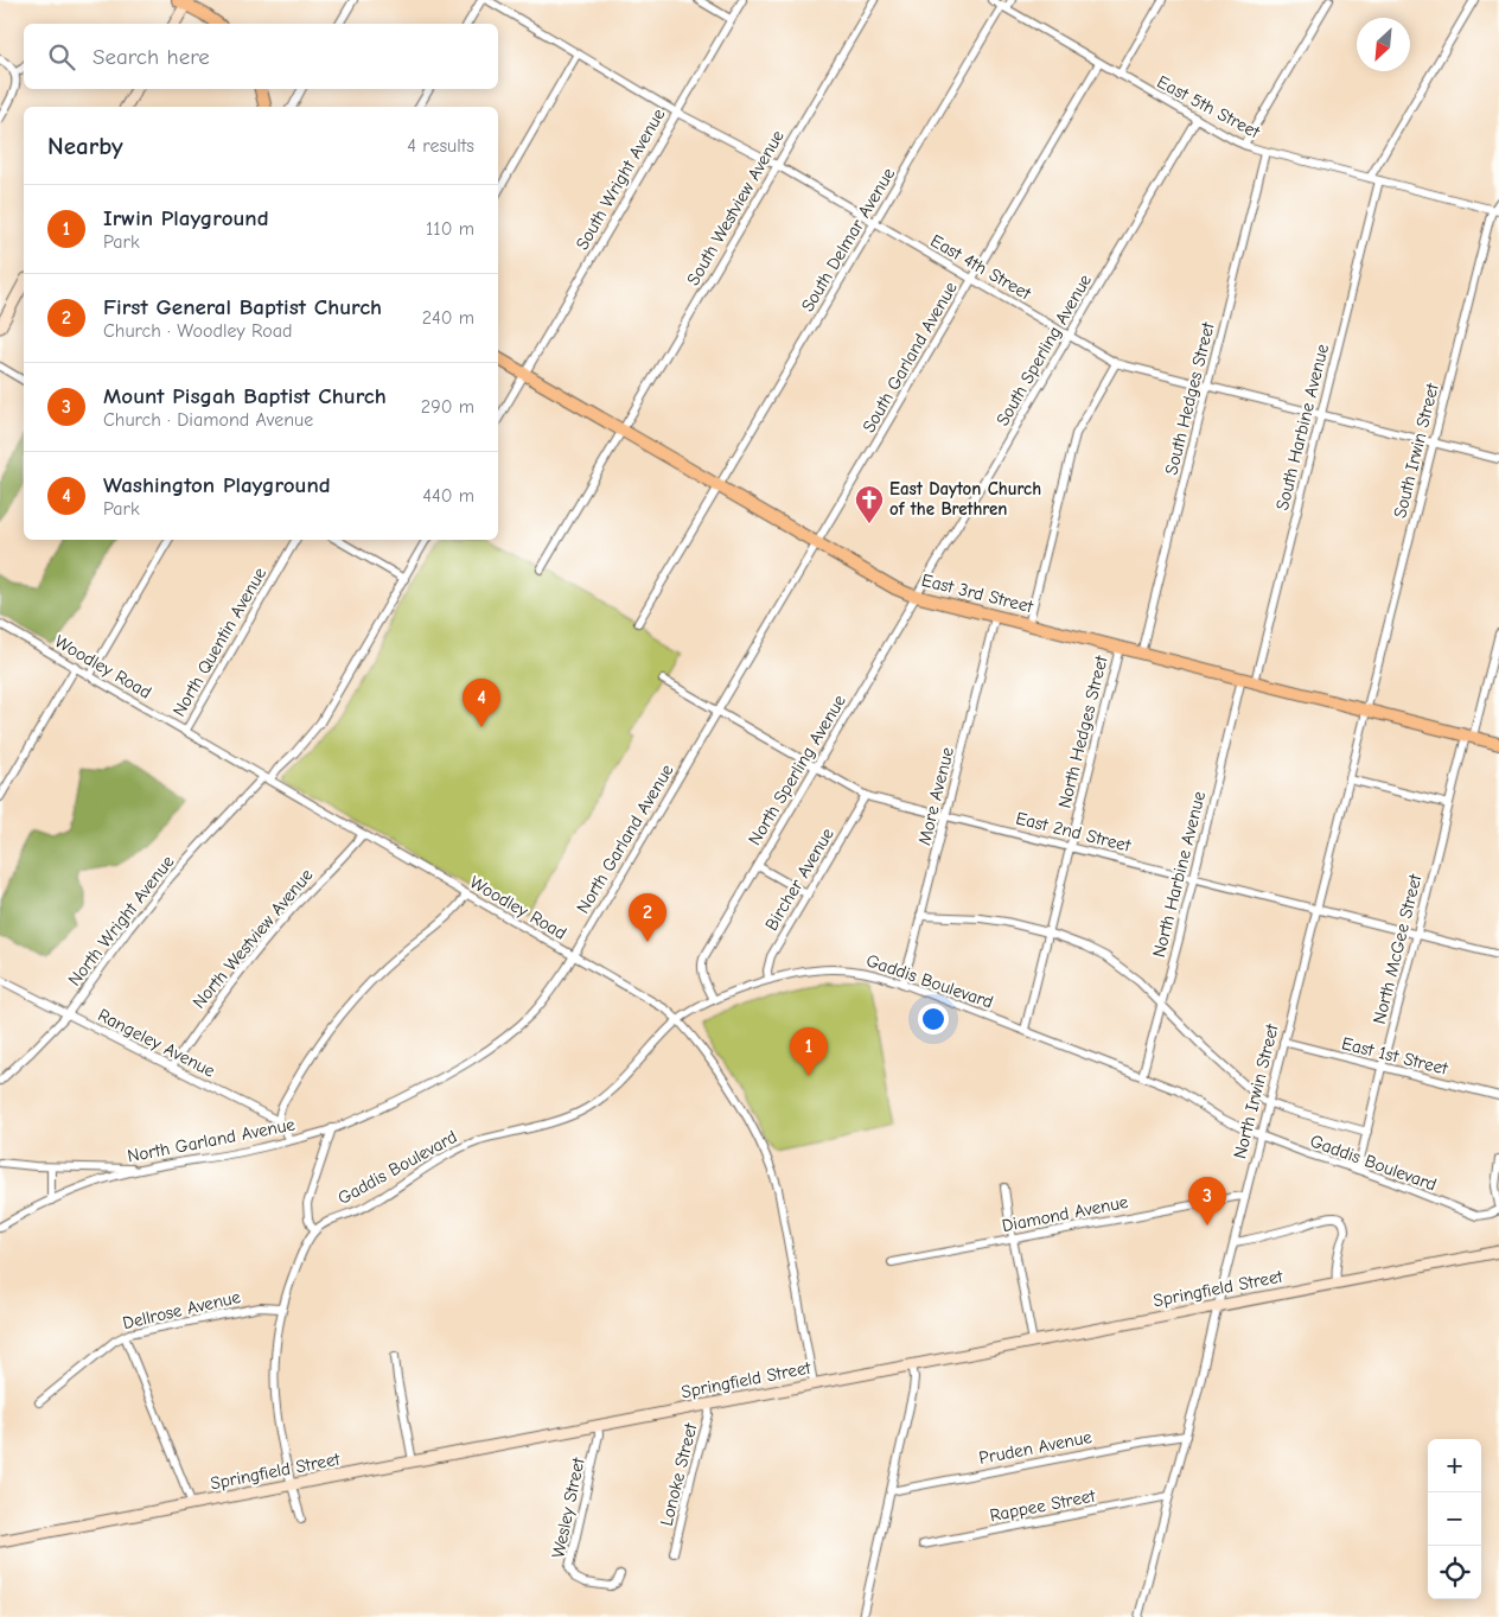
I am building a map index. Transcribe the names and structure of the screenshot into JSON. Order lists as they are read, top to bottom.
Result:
{
  "streets": {
    "main road": ["East 3rd Street", "Springfield Street"],
    "street": [
      "East 5th Street",
      "South Wright Avenue",
      "South Westview Avenue",
      "South Delmar Avenue",
      "East 4th Street",
      "South Sperling Avenue",
      "South Garland Avenue",
      "South Hedges Street",
      "South Harbine Avenue",
      "South Irwin Street",
      "North Quentin Avenue",
      "Woodley Road",
      "North Hedges Street",
      "North Sperling Avenue",
      "More Avenue",
      "East 2nd Street",
      "North Garland Avenue",
      "North Harbine Avenue",
      "Bircher Avenue",
      "North Wright Avenue",
      "North Westview Avenue",
      "North McGee Street",
      "Gaddis Boulevard",
      "Rangeley Avenue",
      "East 1st Street",
      "North Irwin Street",
      "Diamond Avenue",
      "Dellrose Avenue",
      "Pruden Avenue",
      "Lonoke Street",
      "Rappee Street",
      "Wesley Street"
    ]
  },
  "crossings": [
    ["East 5th Street", "South Delmar Avenue"],
    ["East 5th Street", "South Sperling Avenue"],
    ["East 5th Street", "South Garland Avenue"],
    ["East 5th Street", "South Hedges Street"],
    ["East 5th Street", "South Harbine Avenue"],
    ["East 5th Street", "South Irwin Street"],
    ["South Wright Avenue", "East 4th Street"],
    ["South Wright Avenue", "East 3rd Street"],
    ["South Westview Avenue", "East 4th Street"],
    ["South Westview Avenue", "East 3rd Street"],
    ["South Delmar Avenue", "East 4th Street"],
    ["South Delmar Avenue", "East 3rd Street"],
    ["East 4th Street", "South Sperling Avenue"],
    ["East 4th Street", "South Garland Avenue"],
    ["East 4th Street", "South Hedges Street"],
    ["East 4th Street", "South Harbine Avenue"],
    ["East 4th Street", "South Irwin Street"],
    ["South Sperling Avenue", "East 3rd Street"],
    ["South Sperling Avenue", "North Sperling Avenue"],
    ["South Garland Avenue", "East 3rd Street"],
    ["South Garland Avenue", "North Garland Avenue"],
    ["South Hedges Street", "East 3rd Street"],
    ["South Harbine Avenue", "East 3rd Street"],
    ["South Harbine Avenue", "North Harbine Avenue"],
    ["South Irwin Street", "East 3rd Street"],
    ["South Irwin Street", "North Irwin Street"],
    ["East 3rd Street", "North Hedges Street"],
    ["East 3rd Street", "North Sperling Avenue"],
    ["East 3rd Street", "More Avenue"],
    ["East 3rd Street", "North Garland Avenue"],
    ["East 3rd Street", "North Harbine Avenue"],
    ["East 3rd Street", "North McGee Street"],
    ["East 3rd Street", "North Irwin Street"],
    ["North Quentin Avenue", "Woodley Road"],
    ["Woodley Road", "North Garland Avenue"],
    ["Woodley Road", "North Wright Avenue"],
    ["Woodley Road", "North Westview Avenue"],
    ["Woodley Road", "Gaddis Boulevard"],
    ["Woodley Road", "Springfield Street"],
    ["North Hedges Street", "East 2nd Street"],
    ["North Hedges Street", "Gaddis Boulevard"],
    ["North Sperling Avenue", "East 2nd Street"],
    ["North Sperling Avenue", "Gaddis Boulevard"],
    ["More Avenue", "East 2nd Street"],
    ["More Avenue", "Gaddis Boulevard"],
    ["East 2nd Street", "North Garland Avenue"],
    ["East 2nd Street", "North Harbine Avenue"],
    ["East 2nd Street", "Bircher Avenue"],
    ["East 2nd Street", "North McGee Street"],
    ["East 2nd Street", "North Irwin Street"],
    ["North Harbine Avenue", "Gaddis Boulevard"],
    ["Bircher Avenue", "Gaddis Boulevard"],
    ["North Wright Avenue", "Rangeley Avenue"],
    ["North Westview Avenue", "Rangeley Avenue"],
    ["North McGee Street", "Gaddis Boulevard"],
    ["North McGee Street", "East 1st Street"],
    ["Gaddis Boulevard", "North Irwin Street"],
    ["East 1st Street", "North Irwin Street"],
    ["North Irwin Street", "Diamond Avenue"],
    ["North Irwin Street", "Springfield Street"],
    ["North Irwin Street", "Pruden Avenue"],
    ["North Irwin Street", "Rappee Street"],
    ["Springfield Street", "Lonoke Street"],
    ["Springfield Street", "Wesley Street"]
  ],
  "places": {
    "church": ["East Dayton Church of the Brethren"]
  },
  "north": "bottom left",
  "page": {
    "search": "Search here",
    "heading": ["Nearby", "4 results"],
    "list": [
      {
        "mark": "1",
        "name": "Irwin Playground",
        "note": "Park",
        "value": "110 m"
      },
      {
        "mark": "2",
        "name": "First General Baptist Church",
        "note": "Church · Woodley Road",
        "value": "240 m"
      },
      {
        "mark": "3",
        "name": "Mount Pisgah Baptist Church",
        "note": "Church · Diamond Avenue",
        "value": "290 m"
      },
      {
        "mark": "4",
        "name": "Washington Playground",
        "note": "Park",
        "value": "440 m"
      }
    ],
    "pins": [
      "4",
      "2",
      "1",
      "3"
    ],
    "map_buttons": ["+", "−"]
  }
}
